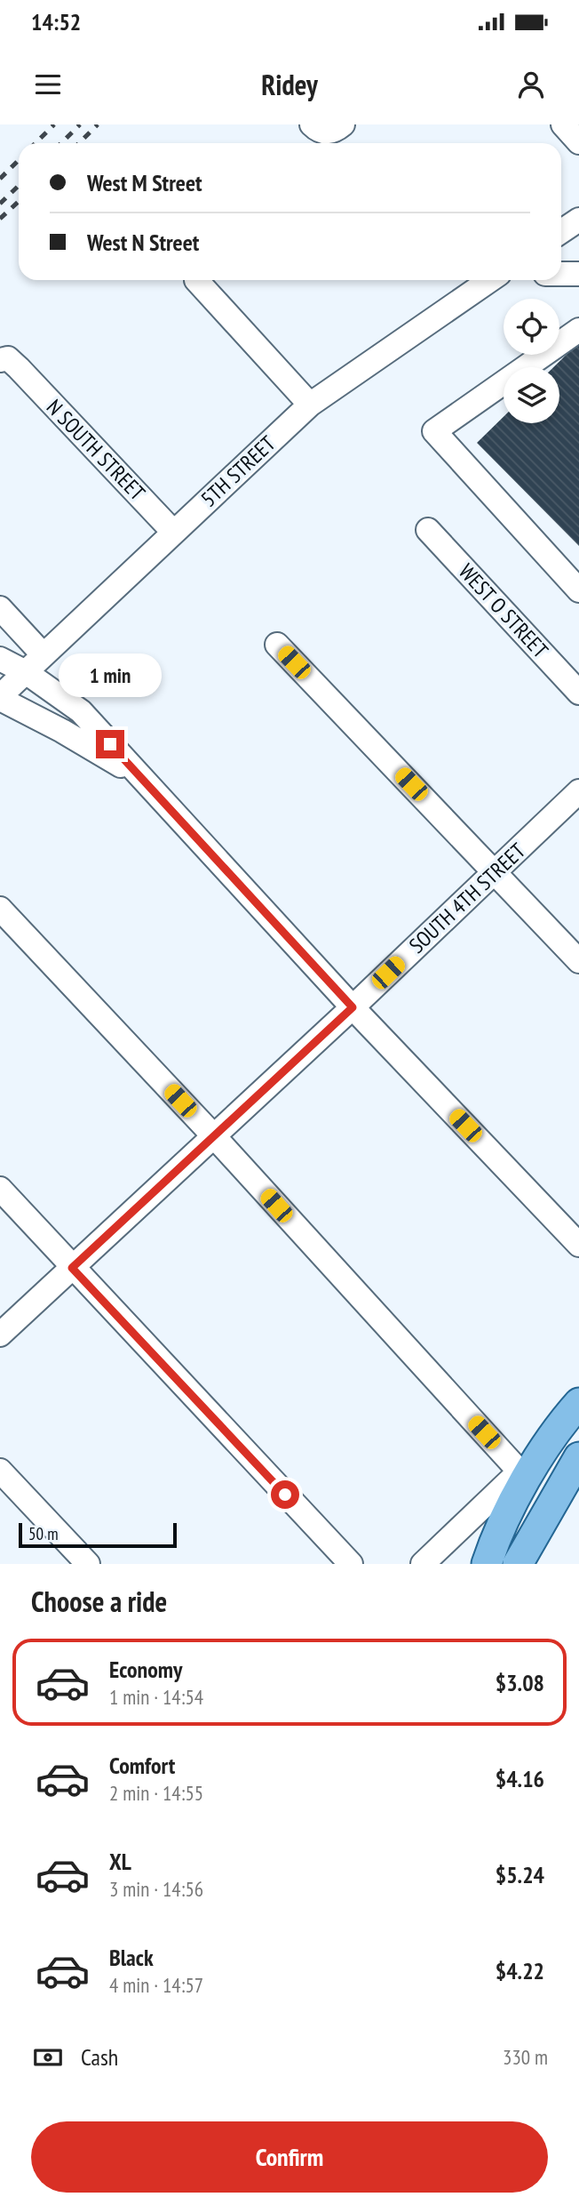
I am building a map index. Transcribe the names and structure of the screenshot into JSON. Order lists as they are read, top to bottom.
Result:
{
  "streets": {
    "street": [
      "N SOUTH STREET",
      "5TH STREET",
      "WEST O STREET",
      "SOUTH 4TH STREET"
    ]
  },
  "crossings": [
    ["N SOUTH STREET", "5TH STREET"]
  ],
  "scale_bar": "50 m",
  "page": {
    "status": "14:52",
    "header": "Ridey",
    "banner": ["West M Street", "West N Street"],
    "bubble": "1 min",
    "scale": "50 m",
    "heading": "Choose a ride",
    "list": [
      {
        "name": "Economy",
        "note": "1 min · 14:54",
        "value": "$3.08"
      },
      {
        "name": "Comfort",
        "note": "2 min · 14:55",
        "value": "$4.16"
      },
      {
        "name": "XL",
        "note": "3 min · 14:56",
        "value": "$5.24"
      },
      {
        "name": "Black",
        "note": "4 min · 14:57",
        "value": "$4.22"
      }
    ],
    "pay": ["Cash", "330 m"],
    "buttons": "Confirm"
  }
}
